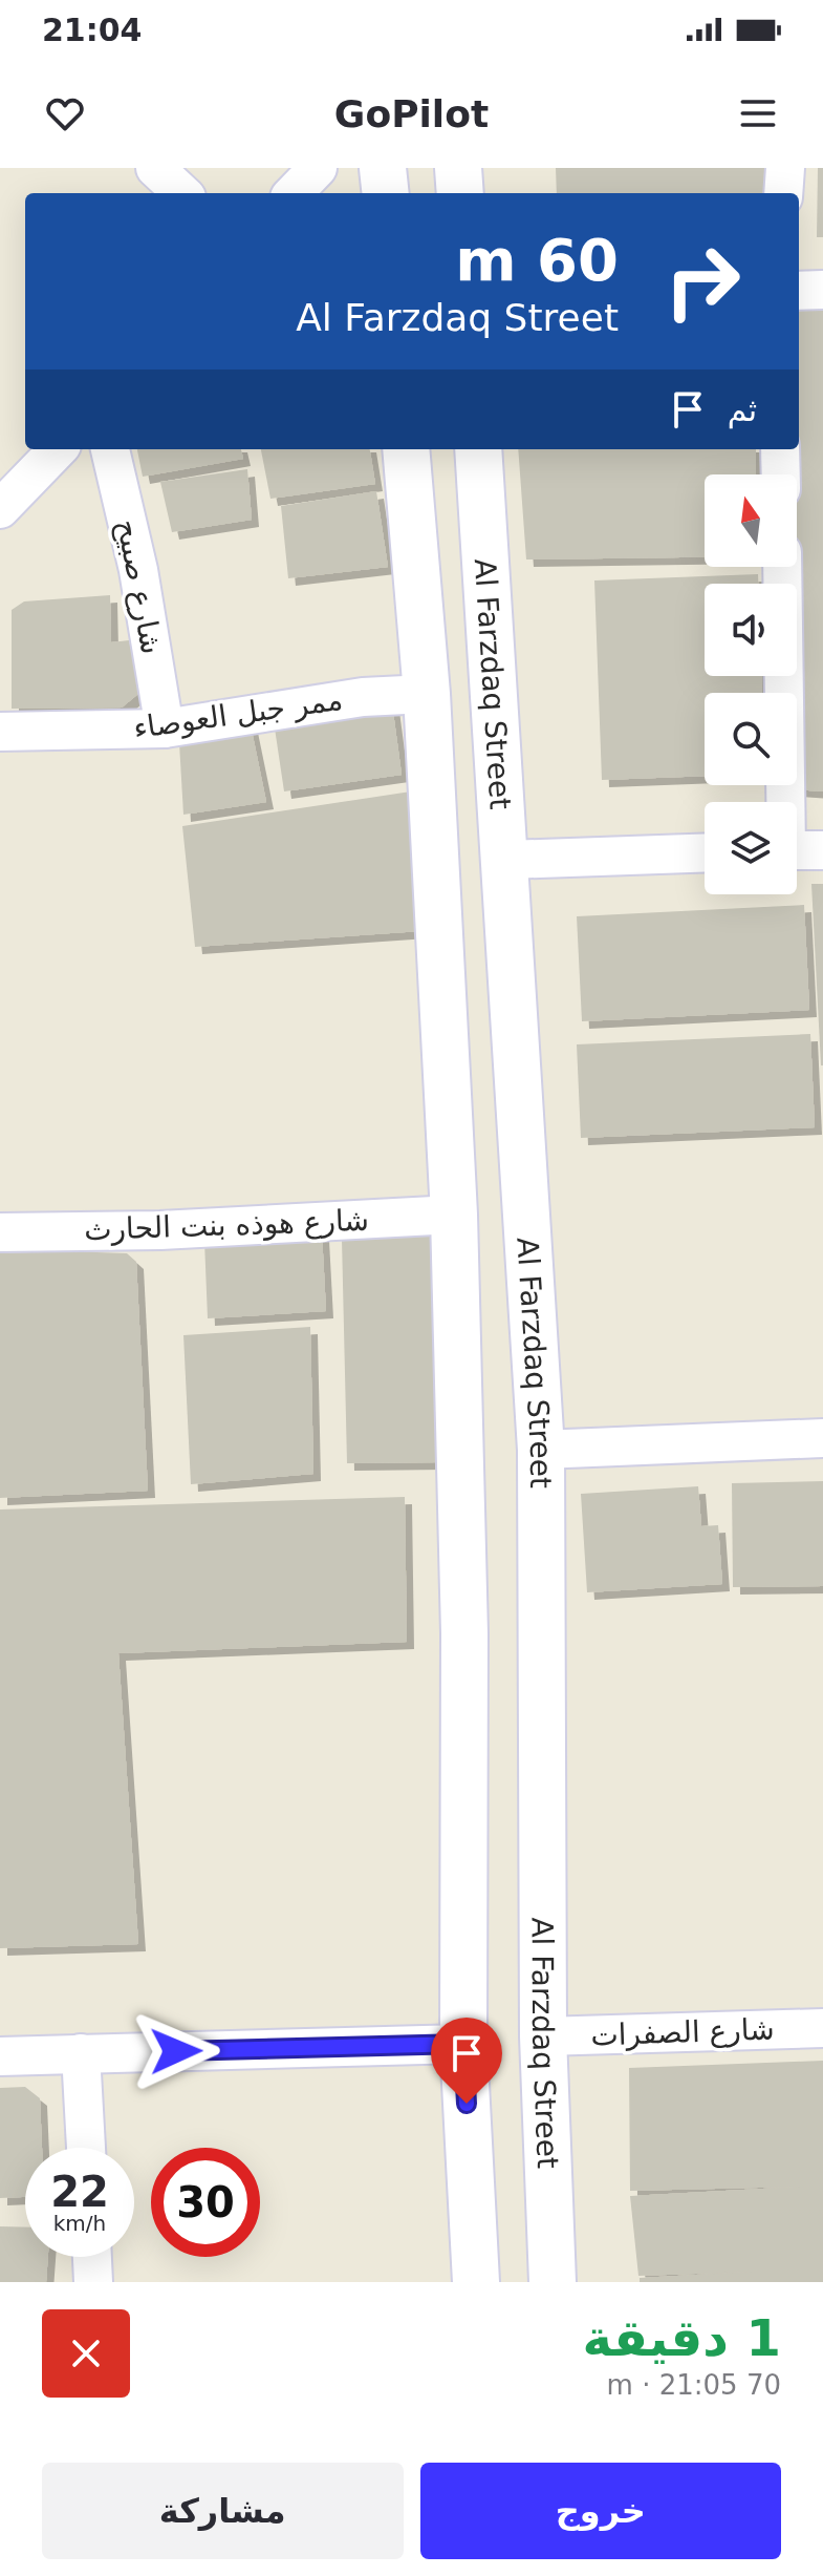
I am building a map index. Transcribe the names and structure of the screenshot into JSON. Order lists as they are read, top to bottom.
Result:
{
  "streets": {
    "street": [
      "شارع صبيح",
      "Al Farzdaq Street",
      "ممر جبل العوصاء",
      "شارع هوذه بنت الحارث",
      "شارع الصفرات"
    ]
  },
  "crossings": [
    ["شارع صبيح", "ممر جبل العوصاء"],
    ["Al Farzdaq Street", "شارع الصفرات"]
  ],
  "north": "top",
  "page": {
    "status": "21:04",
    "header": "GoPilot",
    "turn": ["60 m", "Al Farzdaq Street"],
    "then": "ثم",
    "speed": "22 km/h",
    "limit": "30",
    "heading": ["1 دقيقة", "70 m · 21:05"],
    "buttons": ["خروج", "مشاركة"]
  }
}
